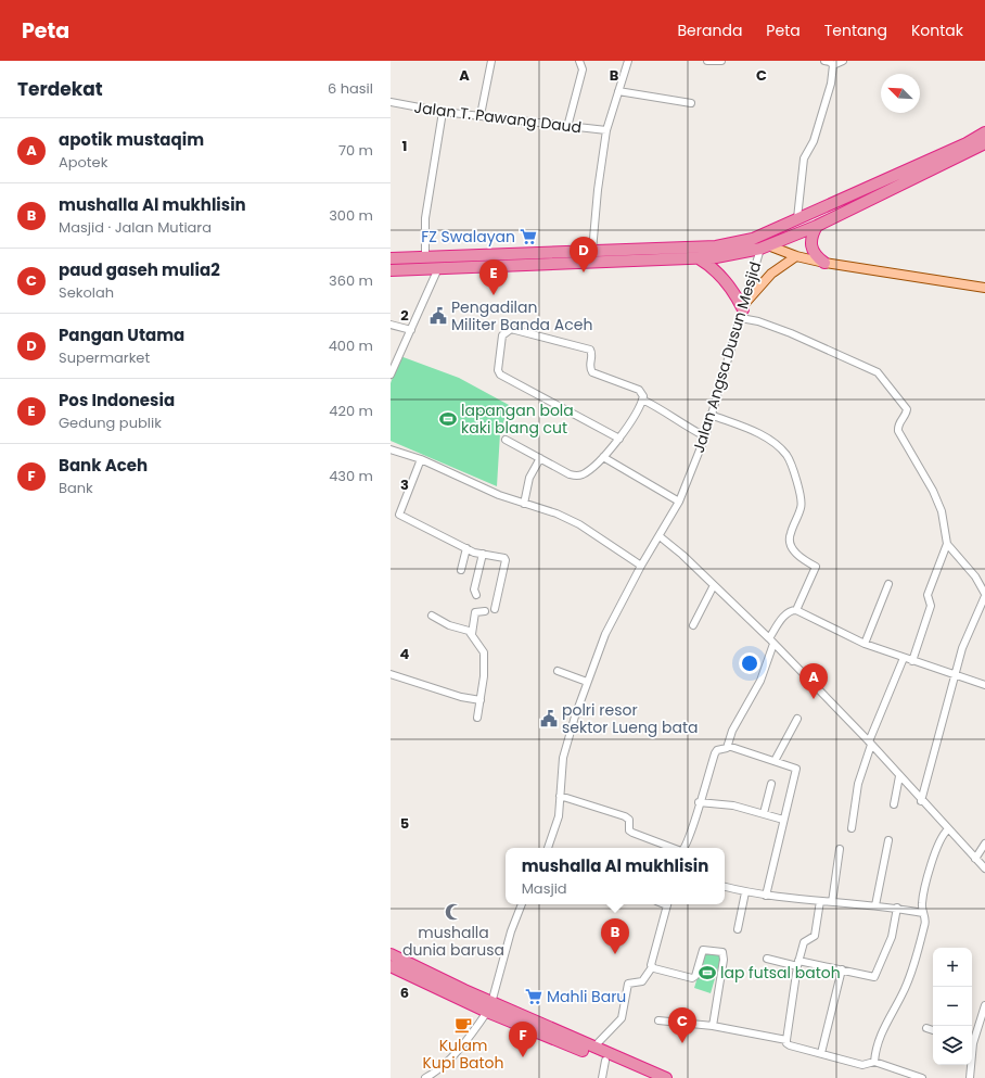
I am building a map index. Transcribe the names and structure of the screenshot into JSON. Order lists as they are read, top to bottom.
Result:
{
  "streets": {
    "street": ["Jalan T. Pawang Daud", "Jalan Angsa Dusun Mesjid"]
  },
  "places": {
    "supermarket": ["FZ Swalayan", "Mahli Baru"],
    "public building": ["Pengadilan Militer Banda Aceh", "polri resor sektor Lueng bata"],
    "sports": ["lapangan bola kaki blang cut", "lap futsal batoh"],
    "mosque": ["mushalla dunia barusa"],
    "cafe": ["Kulam Kupi Batoh"]
  },
  "north": "top left",
  "page": {
    "header": "Peta",
    "nav": [
      "Beranda",
      "Peta",
      "Tentang",
      "Kontak"
    ],
    "heading": ["Terdekat", "6 hasil"],
    "list": [
      {
        "mark": "A",
        "name": "apotik mustaqim",
        "note": "Apotek",
        "value": "70 m"
      },
      {
        "mark": "B",
        "name": "mushalla Al mukhlisin",
        "note": "Masjid · Jalan Mutiara",
        "value": "300 m"
      },
      {
        "mark": "C",
        "name": "paud gaseh mulia2",
        "note": "Sekolah",
        "value": "360 m"
      },
      {
        "mark": "D",
        "name": "Pangan Utama",
        "note": "Supermarket",
        "value": "400 m"
      },
      {
        "mark": "E",
        "name": "Pos Indonesia",
        "note": "Gedung publik",
        "value": "420 m"
      },
      {
        "mark": "F",
        "name": "Bank Aceh",
        "note": "Bank",
        "value": "430 m"
      }
    ],
    "pins": [
      "D",
      "E",
      "A",
      "B",
      "C",
      "F"
    ],
    "popup": ["mushalla Al mukhlisin", "Masjid"],
    "map_buttons": ["+", "−"]
  },
  "grid": {
    "columns": ["A", "B", "C"],
    "rows": [
      "1",
      "2",
      "3",
      "4",
      "5",
      "6"
    ]
  }
}
